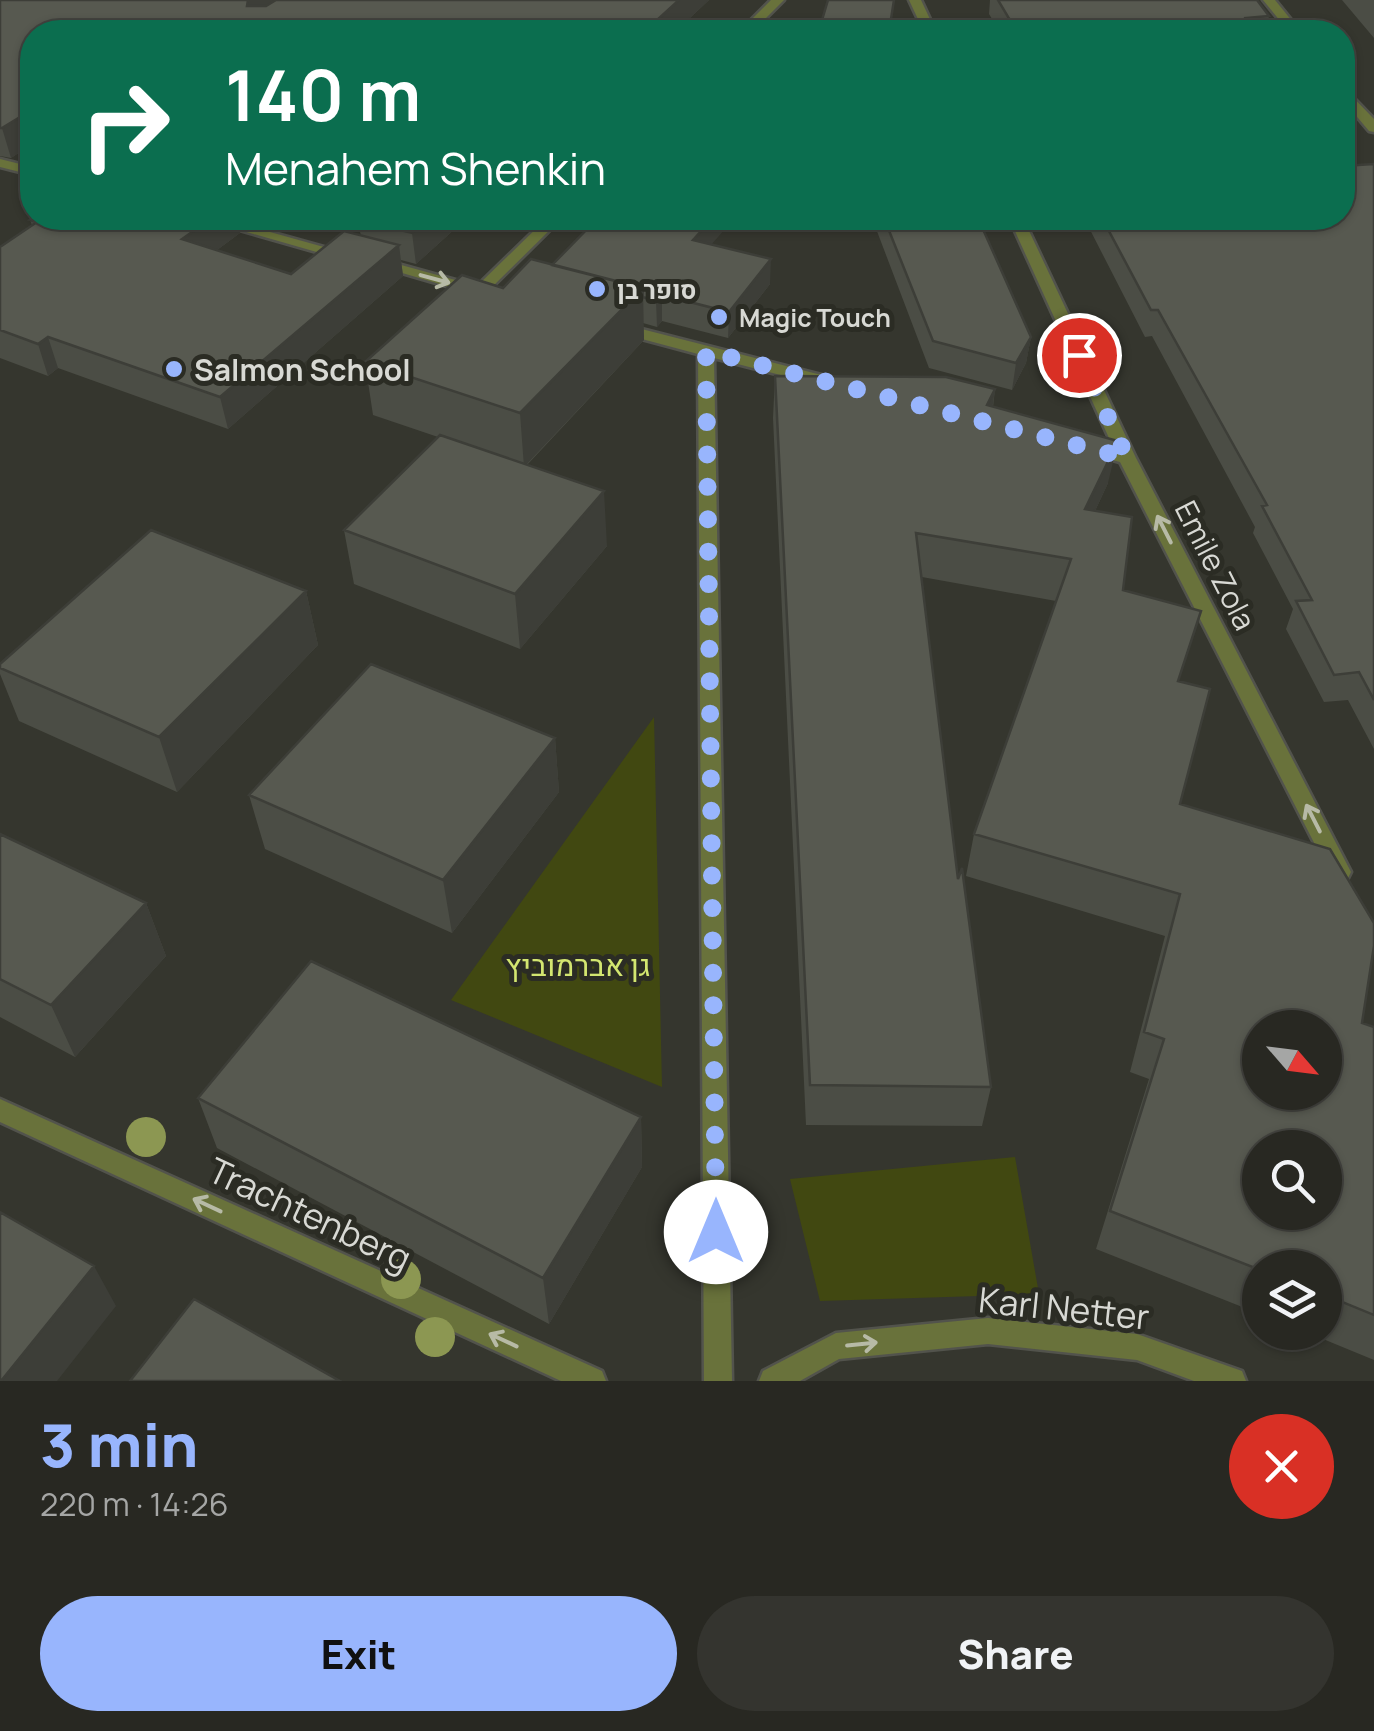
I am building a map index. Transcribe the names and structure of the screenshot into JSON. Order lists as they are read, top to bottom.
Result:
{
  "streets": {
    "street": ["Emile Zola", "Trachtenberg", "Karl Netter"]
  },
  "one_way": ["Emile Zola", "Trachtenberg", "Karl Netter"],
  "parks": ["גן אברמוביץ"],
  "places": ["סופר בן", "Magic Touch", "Salmon School"],
  "north": "bottom right",
  "page": {
    "turn": ["140 m", "Menahem Shenkin"],
    "heading": ["3 min", "220 m · 14:26"],
    "buttons": ["Exit", "Share"]
  }
}
